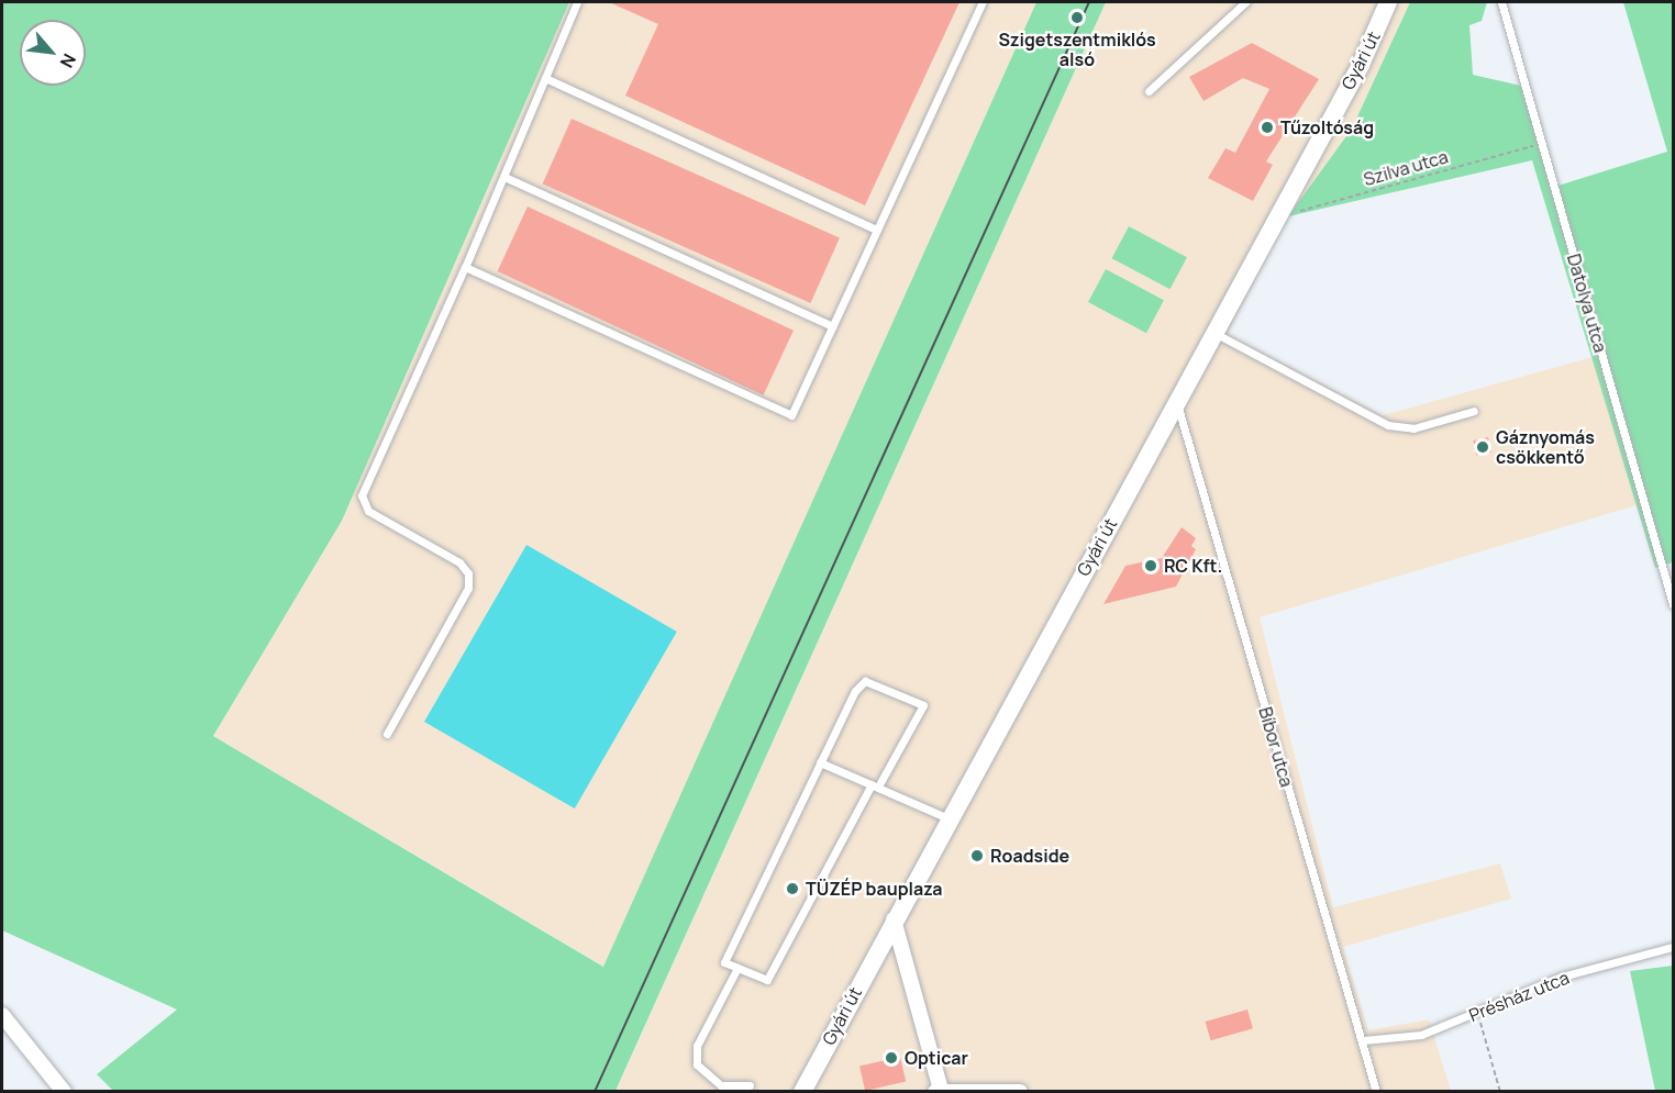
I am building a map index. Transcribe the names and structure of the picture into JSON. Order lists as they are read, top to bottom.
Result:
{
  "streets": {
    "street": ["Gyári út"],
    "lane": ["Datolya utca", "Bíbor utca", "Présház utca"],
    "path": ["Szilva utca"]
  },
  "crossings": [
    ["Gyári út", "Szilva utca"],
    ["Gyári út", "Bíbor utca"],
    ["Szilva utca", "Datolya utca"],
    ["Bíbor utca", "Présház utca"]
  ],
  "places": [
    "Szigetszentmiklós alsó",
    "Tűzoltóság",
    "Gáznyomás csökkentő",
    "RC Kft.",
    "Roadside",
    "TÜZÉP bauplaza",
    "Opticar"
  ],
  "north": "bottom right"
}
